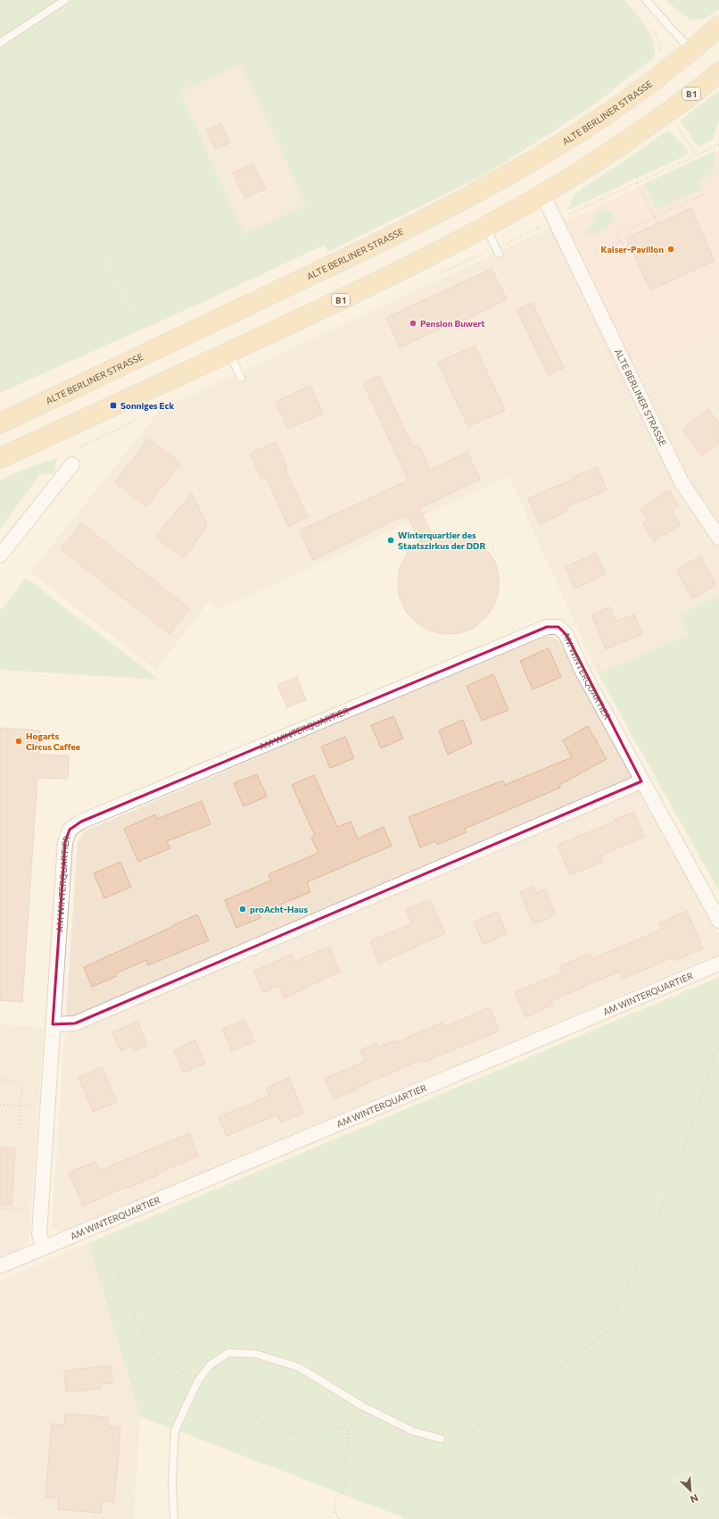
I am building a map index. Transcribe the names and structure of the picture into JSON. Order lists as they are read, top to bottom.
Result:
{
  "streets": {
    "main road": ["B 1", "ALTE BERLINER STRASSE"],
    "street": ["AM WINTERQUARTIER"]
  },
  "crossings": [
    ["B 1", "ALTE BERLINER STRASSE"]
  ],
  "places": {
    "other": [
      "Kaiser-Pavillon",
      "Pension Buwert",
      "Winterquartier des Staatszirkus der DDR",
      "Hogarts Circus Caffee",
      "proAcht-Haus"
    ],
    "transit": ["Sonniges Eck"]
  },
  "north": "bottom right"
}
